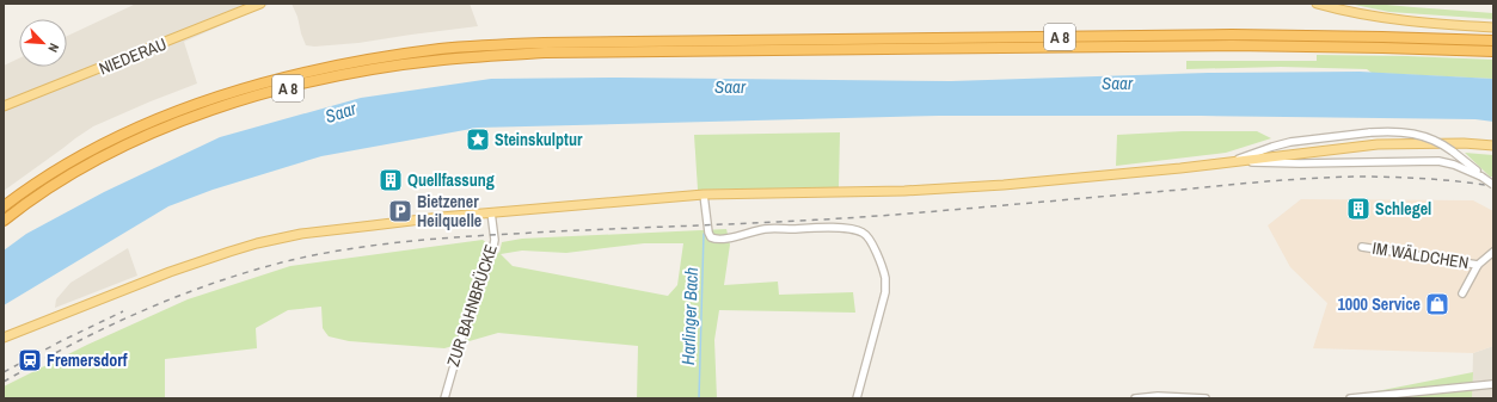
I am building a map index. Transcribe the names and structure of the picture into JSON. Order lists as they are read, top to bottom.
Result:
{
  "streets": {
    "highway": ["A 8"],
    "main road": ["NIEDERAU"],
    "street": ["IM WÄLDCHEN", "ZUR BAHNBRÜCKE"]
  },
  "water": ["Saar", "Harlinger Bach"],
  "places": {
    "place": ["Steinskulptur"],
    "building": ["Quellfassung", "Schlegel"],
    "parking": ["Bietzener Heilquelle"],
    "shop": ["1000 Service"],
    "station": ["Fremersdorf"]
  },
  "north": "bottom right"
}
